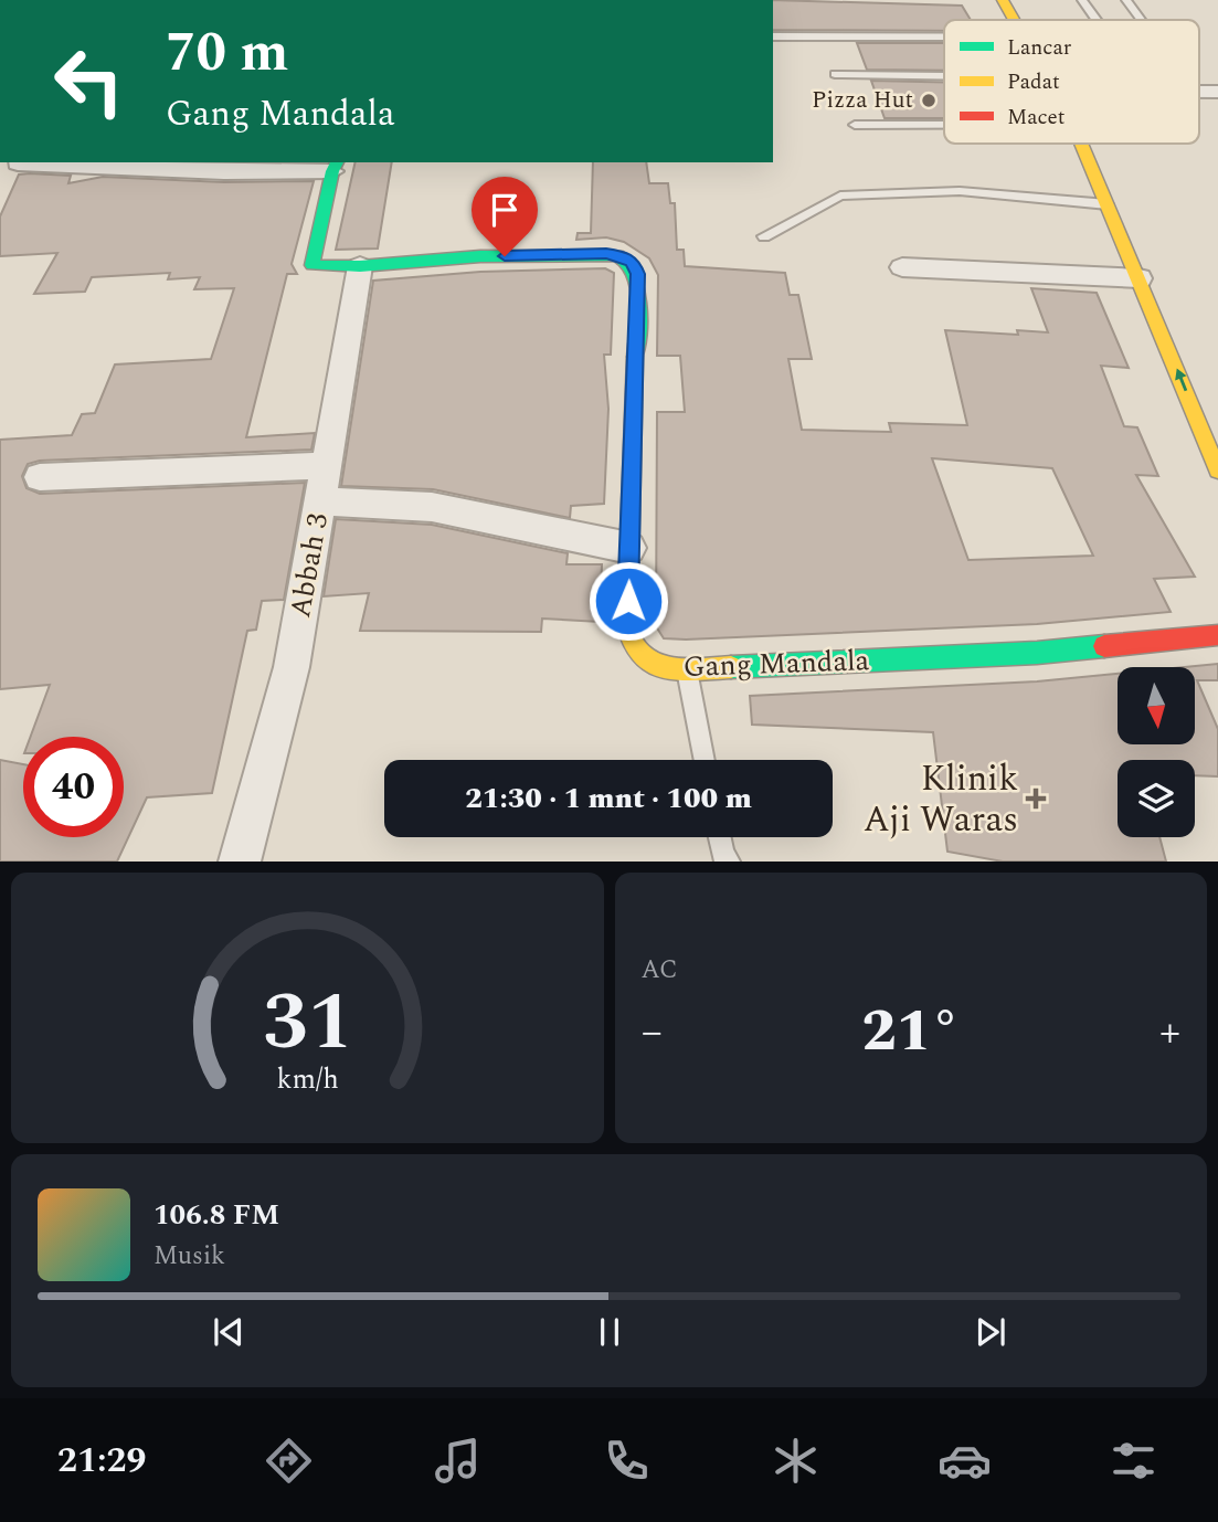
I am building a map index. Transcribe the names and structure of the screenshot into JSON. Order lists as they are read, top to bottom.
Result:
{
  "streets": {
    "street": ["Abbah 3", "Gang Mandala"]
  },
  "crossings": [
    ["Abbah 3", "Gang Mandala"]
  ],
  "places": {
    "other": ["Pizza Hut"],
    "health": ["Klinik Aji Waras"]
  },
  "legend": ["Lancar", "Padat", "Macet"],
  "north": "bottom",
  "page": {
    "turn": ["70 m", "Gang Mandala"],
    "limit": "40",
    "trip": "21:30 · 1 mnt · 100 m",
    "tile": "AC",
    "heat": ["−", "21°", "+"],
    "song": ["106.8 FM", "Musik"],
    "tabs": "21:29",
    "gauge": ["31", "km/h"]
  }
}
